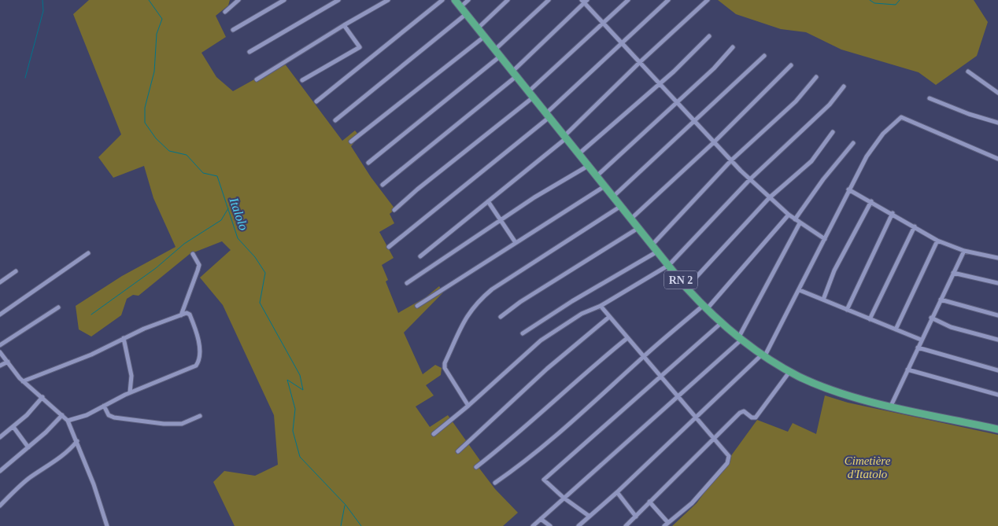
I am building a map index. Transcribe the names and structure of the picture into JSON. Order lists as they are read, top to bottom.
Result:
{
  "streets": {
    "highway": ["RN 2"]
  },
  "water": ["Italolo"],
  "parks": ["Cimetière d'Itatolo"]
}
